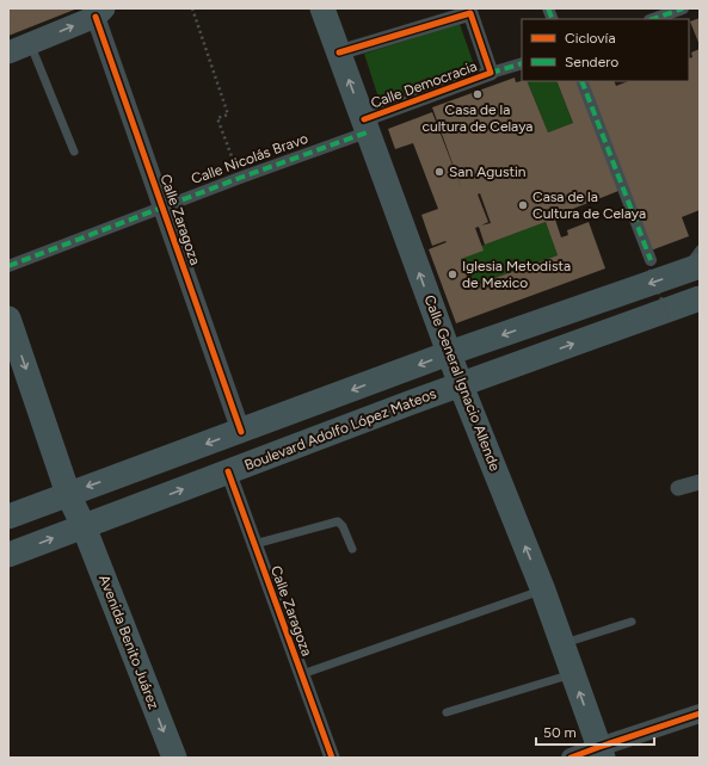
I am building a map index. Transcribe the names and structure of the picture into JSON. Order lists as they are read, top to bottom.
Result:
{
  "streets": {
    "main road": ["Calle General Ignacio Allende", "Boulevard Adolfo López Mateos", "Avenida Benito Juárez"],
    "street": ["Calle Democracia", "Calle Nicolás Bravo", "Calle Zaragoza"]
  },
  "crossings": [
    ["Calle Democracia", "Calle Nicolás Bravo"],
    ["Calle Democracia", "Calle General Ignacio Allende"],
    ["Calle Nicolás Bravo", "Calle Zaragoza"],
    ["Calle Nicolás Bravo", "Calle General Ignacio Allende"],
    ["Calle Zaragoza", "Boulevard Adolfo López Mateos"],
    ["Calle General Ignacio Allende", "Boulevard Adolfo López Mateos"],
    ["Boulevard Adolfo López Mateos", "Avenida Benito Juárez"]
  ],
  "one_way": ["Calle General Ignacio Allende", "Avenida Benito Juárez"],
  "places": [
    "Casa de la cultura de Celaya",
    "San Agustin",
    "Casa de la Cultura de Celaya",
    "Iglesia Metodista de Mexico"
  ],
  "legend": ["Ciclovía", "Sendero"],
  "scale_bar": "50 m"
}
